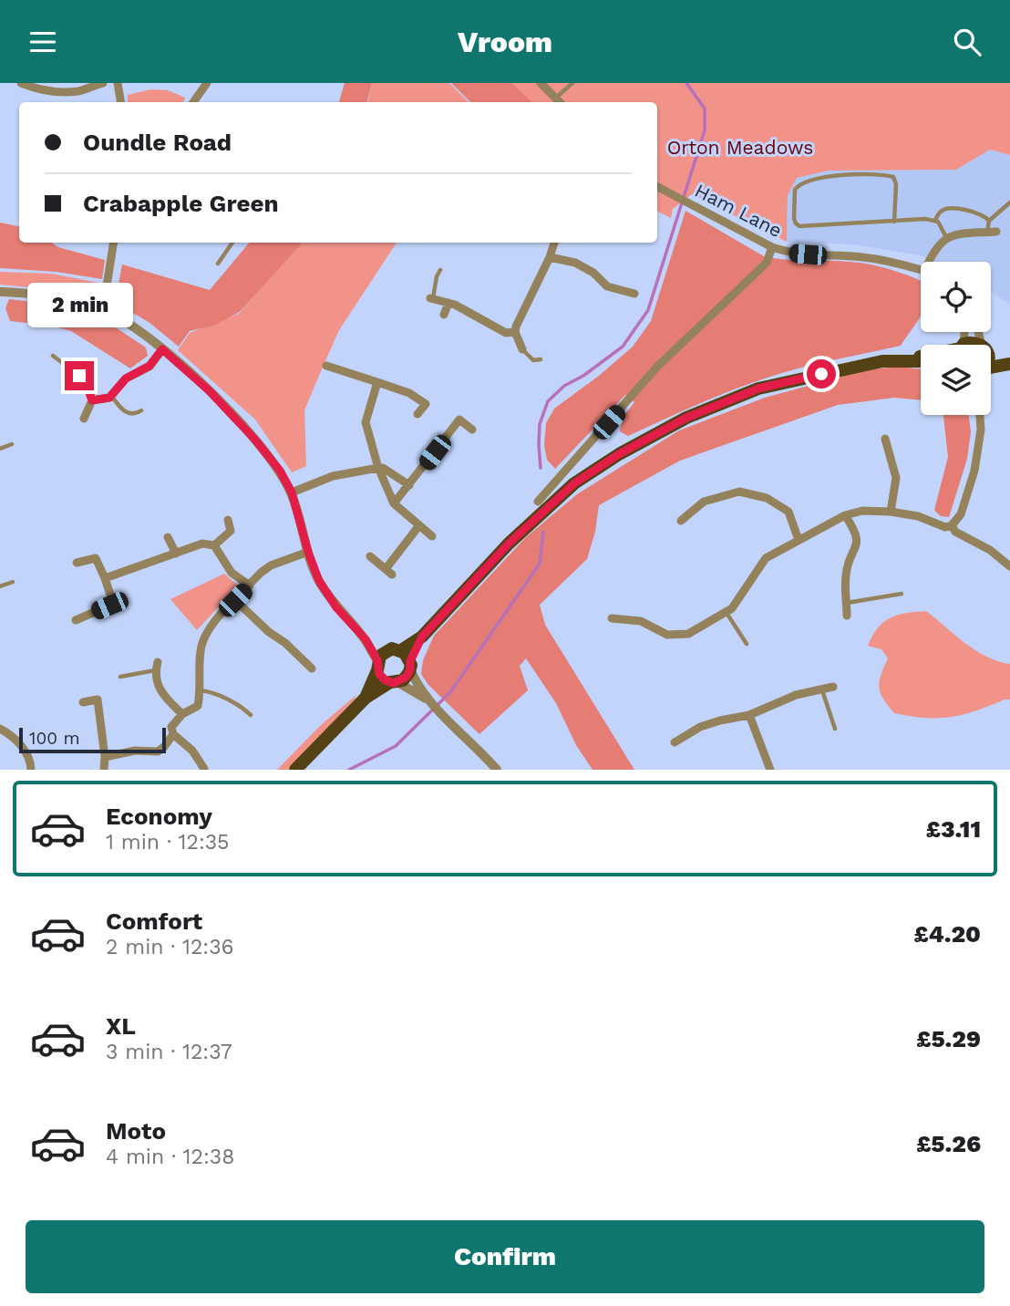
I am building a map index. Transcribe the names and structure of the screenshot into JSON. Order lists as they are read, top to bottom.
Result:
{
  "streets": {
    "street": ["Ham Lane"]
  },
  "parks": ["Orton Meadows"],
  "scale_bar": "100 m",
  "page": {
    "header": "Vroom",
    "banner": ["Oundle Road", "Crabapple Green"],
    "bubble": "2 min",
    "scale": "100 m",
    "list": [
      {
        "name": "Economy",
        "note": "1 min · 12:35",
        "value": "£3.11"
      },
      {
        "name": "Comfort",
        "note": "2 min · 12:36",
        "value": "£4.20"
      },
      {
        "name": "XL",
        "note": "3 min · 12:37",
        "value": "£5.29"
      },
      {
        "name": "Moto",
        "note": "4 min · 12:38",
        "value": "£5.26"
      }
    ],
    "buttons": "Confirm"
  }
}
